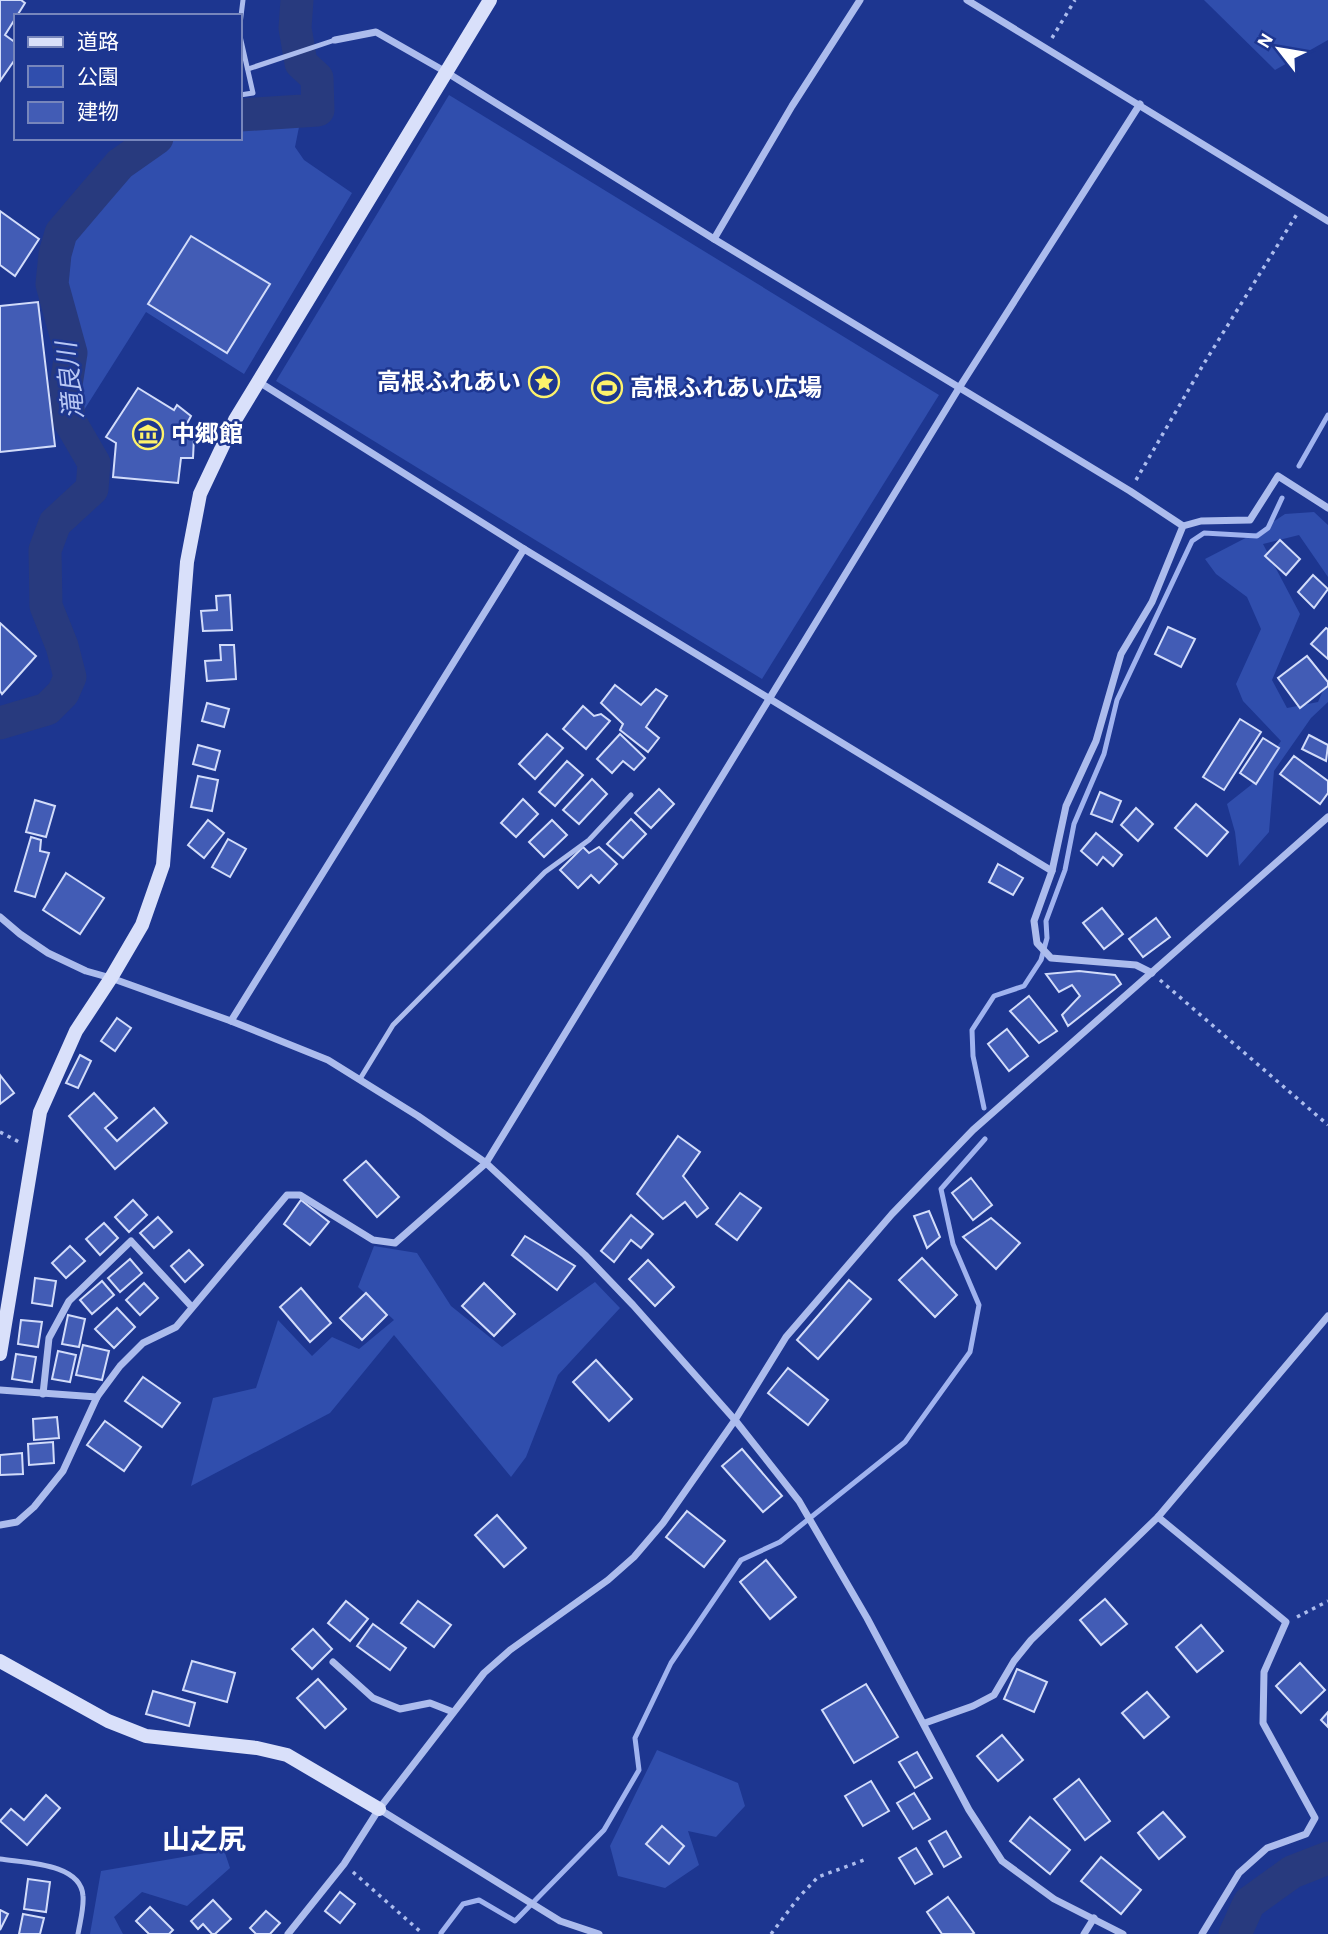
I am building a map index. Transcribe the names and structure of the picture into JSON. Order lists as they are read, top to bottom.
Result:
{
  "districts": ["山之尻"],
  "water": ["滝良川"],
  "places": {
    "place": ["高根ふれあい"],
    "sports": ["高根ふれあい広場"],
    "museum": ["中郷館"]
  },
  "legend": ["道路", "公園", "建物"],
  "north": "top left"
}
